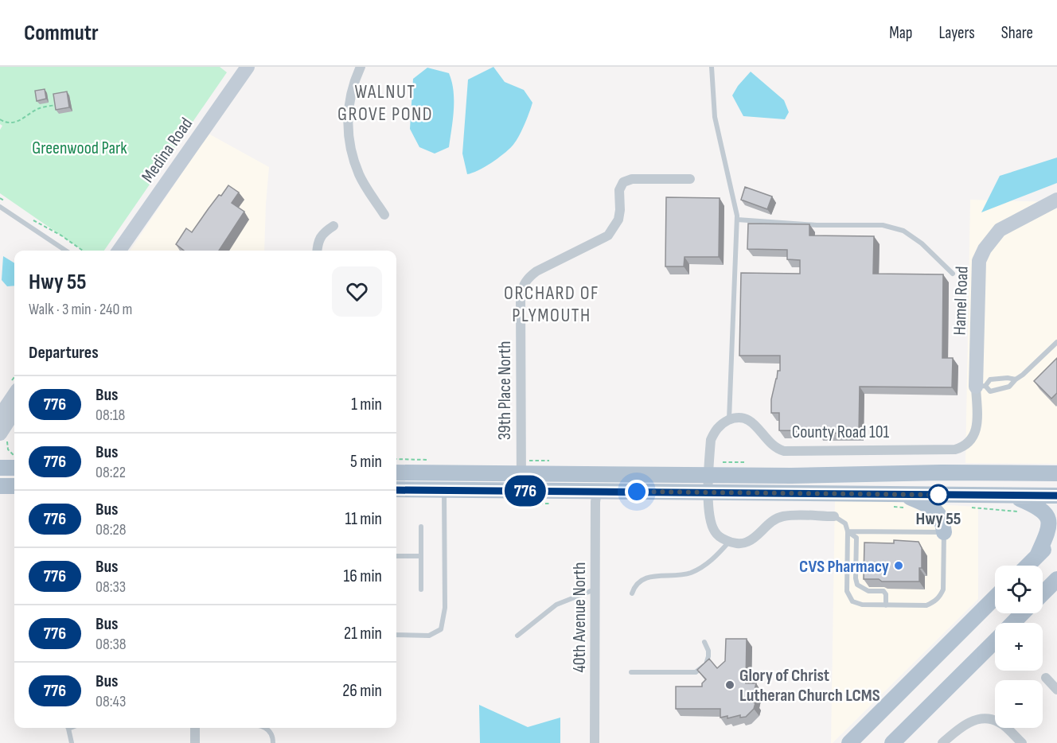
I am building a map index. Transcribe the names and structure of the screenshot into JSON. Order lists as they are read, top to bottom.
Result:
{
  "streets": {
    "street": [
      "Medina Road",
      "Hamel Road",
      "39th Place North",
      "County Road 101",
      "40th Avenue North"
    ]
  },
  "crossings": [
    ["Hamel Road", "County Road 101"]
  ],
  "districts": ["WALNUT GROVE POND", "ORCHARD OF PLYMOUTH"],
  "parks": ["Greenwood Park"],
  "places": ["Hwy 55", "CVS Pharmacy", "Glory of Christ Lutheran Church LCMS"],
  "lines": ["bus line 776"],
  "page": {
    "header": "Commutr",
    "nav": ["Map", "Layers", "Share"],
    "on_map": "776",
    "heading": [
      ["Hwy 55", "Walk · 3 min · 240 m"],
      "Departures"
    ],
    "list": [
      {
        "mark": "776",
        "name": "Bus",
        "note": "08:18",
        "value": "1 min"
      },
      {
        "mark": "776",
        "name": "Bus",
        "note": "08:22",
        "value": "5 min"
      },
      {
        "mark": "776",
        "name": "Bus",
        "note": "08:28",
        "value": "11 min"
      },
      {
        "mark": "776",
        "name": "Bus",
        "note": "08:33",
        "value": "16 min"
      },
      {
        "mark": "776",
        "name": "Bus",
        "note": "08:38",
        "value": "21 min"
      },
      {
        "mark": "776",
        "name": "Bus",
        "note": "08:43",
        "value": "26 min"
      }
    ],
    "map_buttons": ["+", "−"]
  }
}
